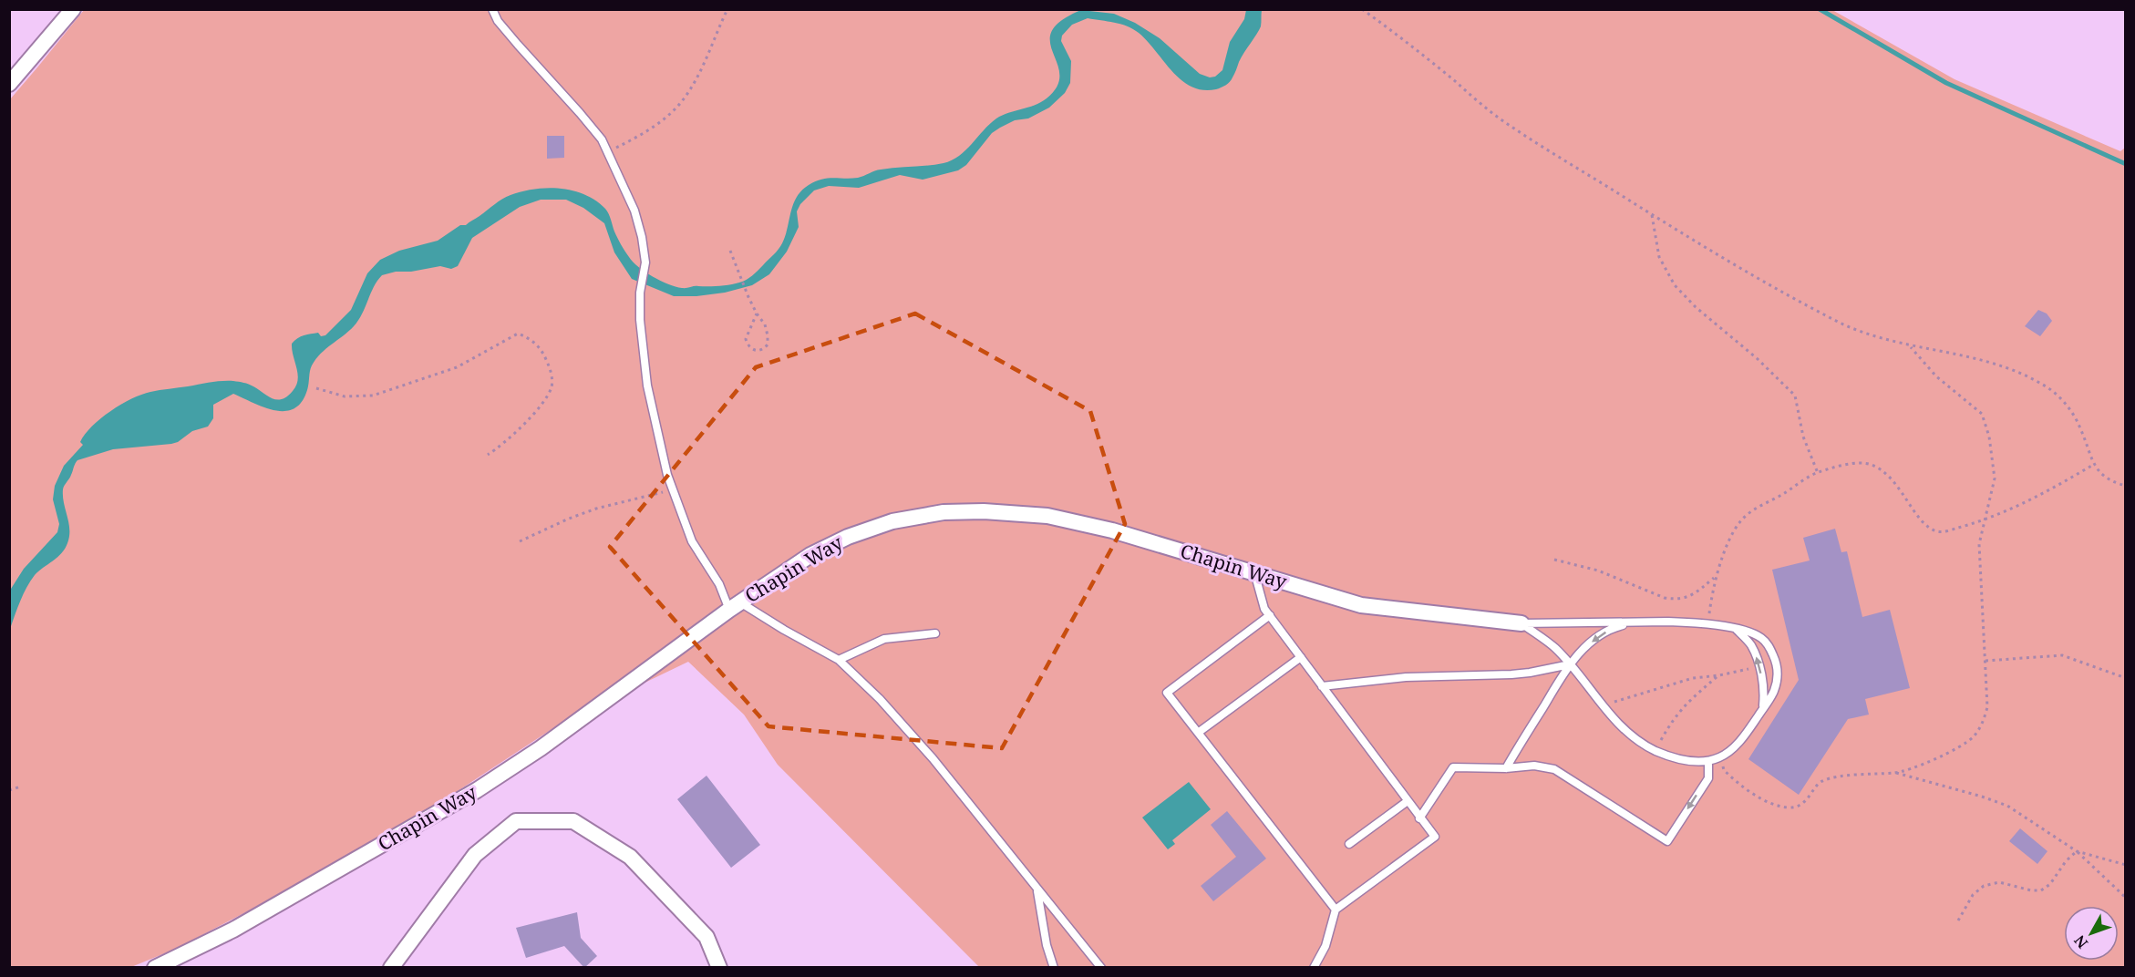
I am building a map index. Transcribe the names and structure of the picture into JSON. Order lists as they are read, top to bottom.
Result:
{
  "streets": {
    "street": ["Chapin Way"]
  },
  "north": "bottom left"
}
